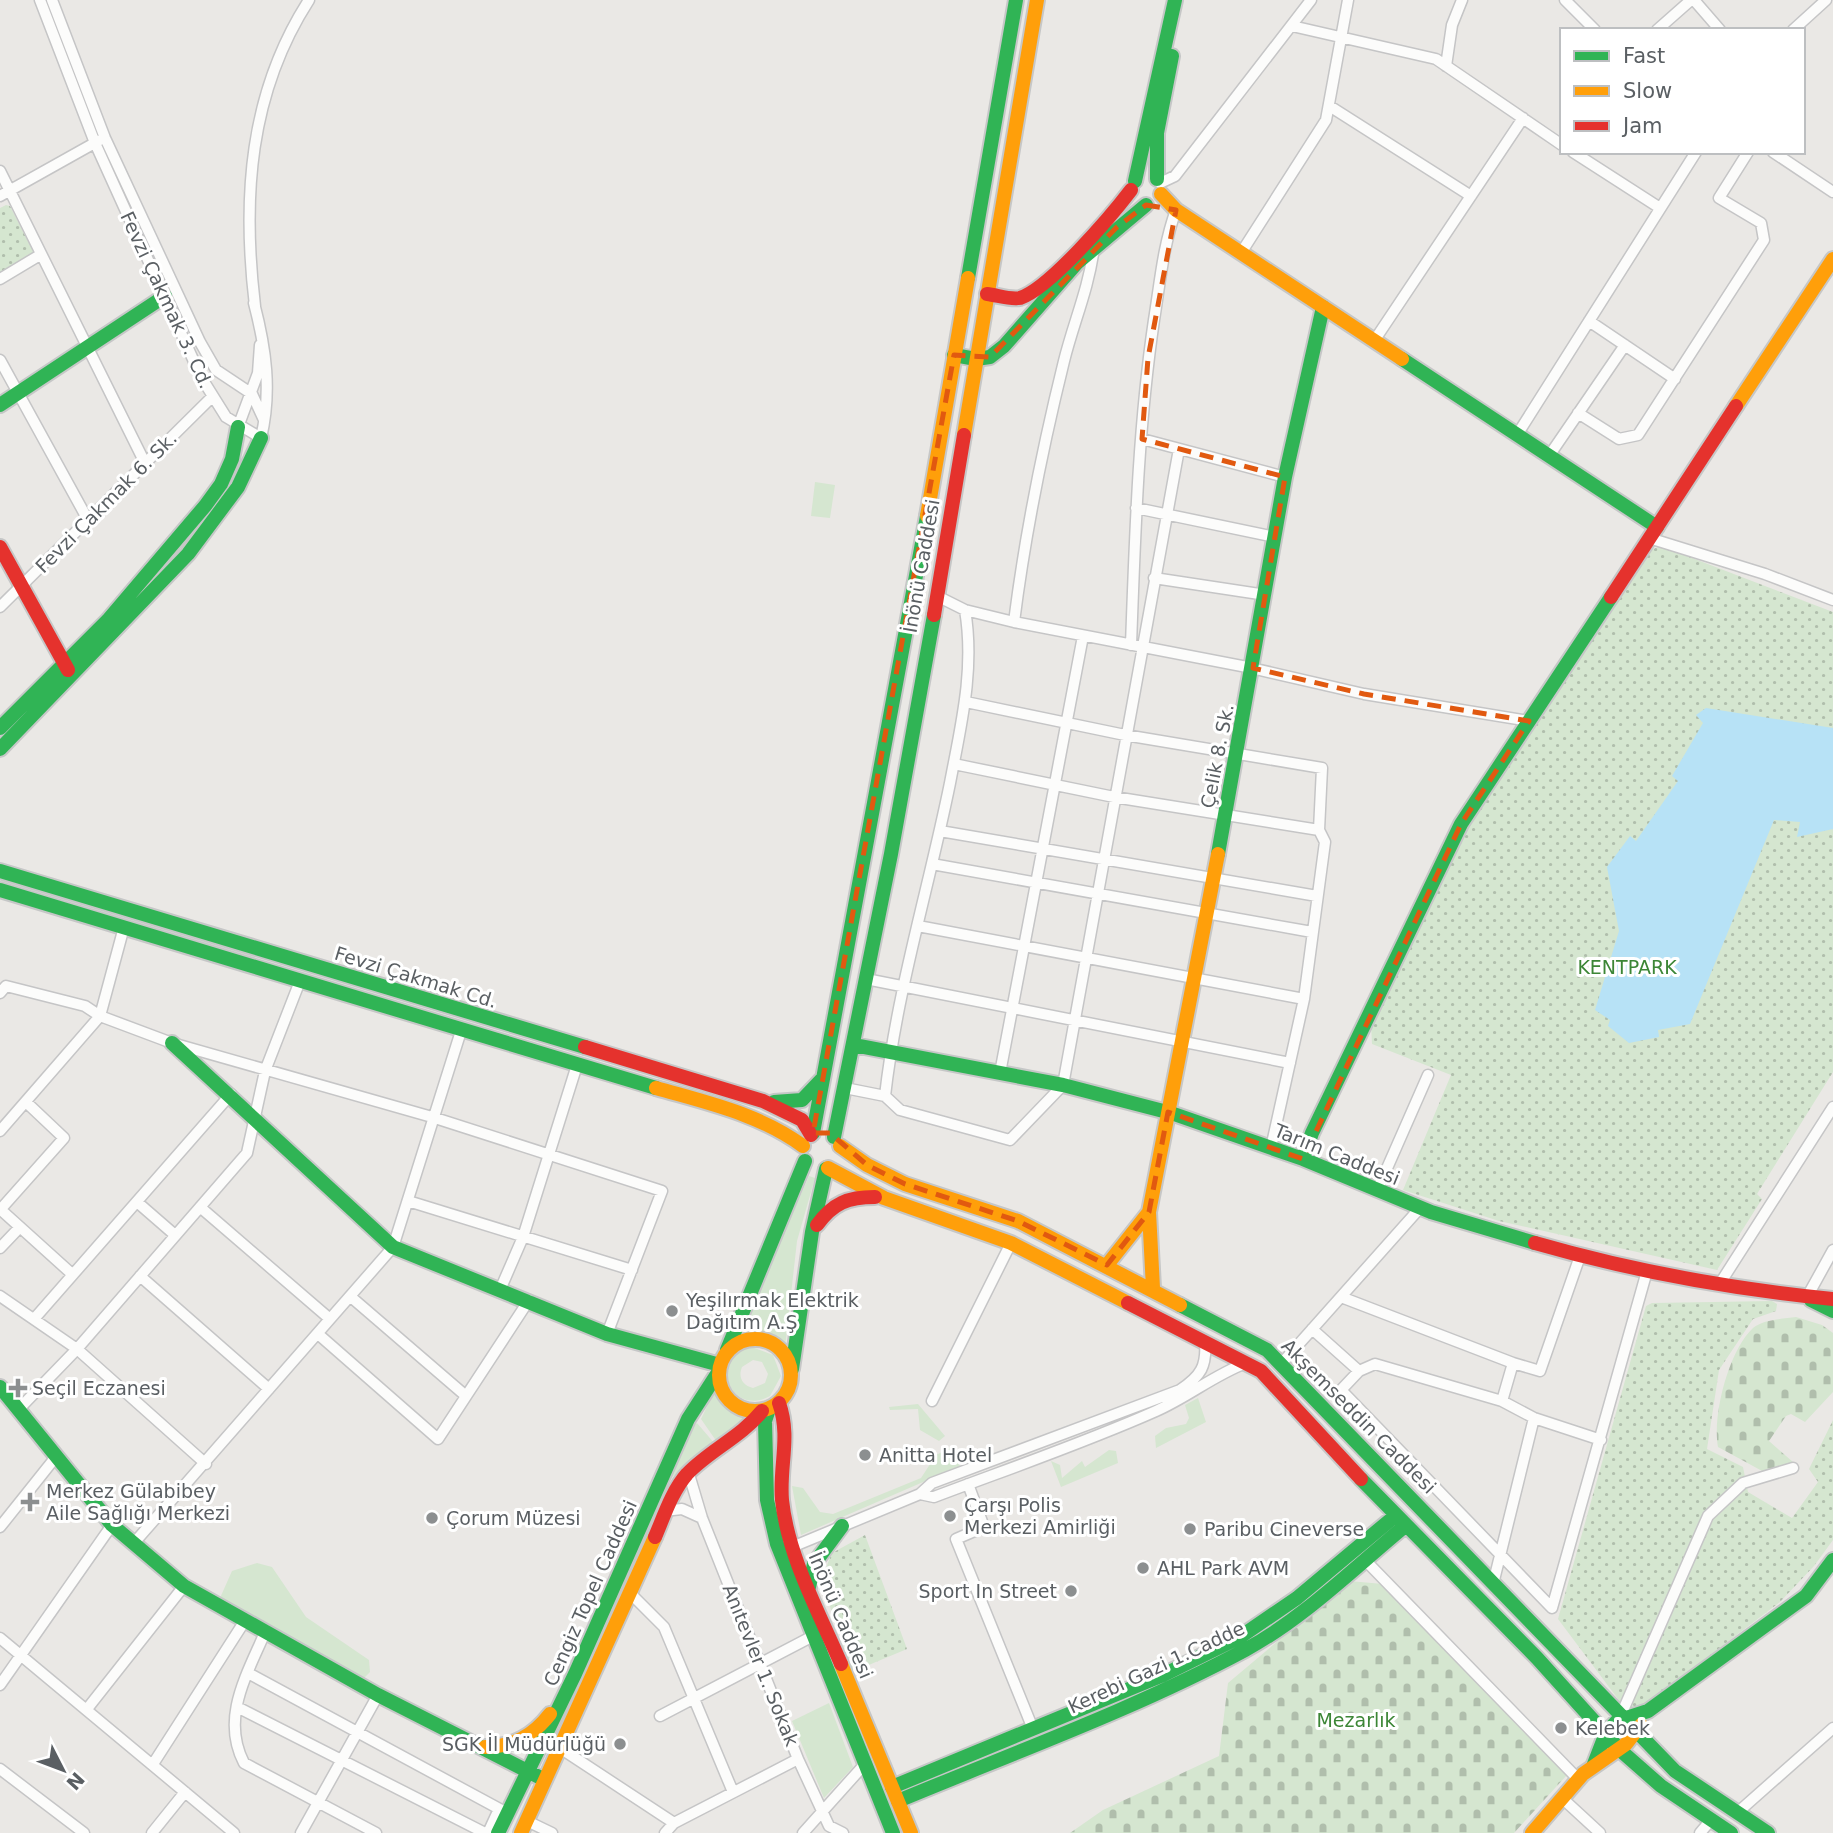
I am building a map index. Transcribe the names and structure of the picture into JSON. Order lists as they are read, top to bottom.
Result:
{
  "streets": {
    "street": [
      "Fevzi Çakmak 3. Cd.",
      "Fevzi Çakmak 6. Sk.",
      "İnönü Caddesi",
      "Çelik 8. Sk.",
      "Fevzi Çakmak Cd.",
      "Tarım Caddesi",
      "Akşemseddin Caddesi",
      "Cengiz Topel Caddesi",
      "Anıtevler 1. Sokak",
      "Kerebi Gazi 1.Cadde"
    ]
  },
  "crossings": [
    ["Fevzi Çakmak 3. Cd.", "Fevzi Çakmak 6. Sk."],
    ["İnönü Caddesi", "Fevzi Çakmak Cd."],
    ["İnönü Caddesi", "Tarım Caddesi"],
    ["İnönü Caddesi", "Akşemseddin Caddesi"],
    ["İnönü Caddesi", "Cengiz Topel Caddesi"],
    ["İnönü Caddesi", "Kerebi Gazi 1.Cadde"],
    ["Çelik 8. Sk.", "Tarım Caddesi"],
    ["Fevzi Çakmak Cd.", "Akşemseddin Caddesi"],
    ["Akşemseddin Caddesi", "Kerebi Gazi 1.Cadde"],
    ["Cengiz Topel Caddesi", "Anıtevler 1. Sokak"]
  ],
  "parks": ["KENTPARK", "Mezarlık"],
  "places": {
    "other": [
      "Yeşilırmak Elektrik Dağıtım A.Ş",
      "Anitta Hotel",
      "Çarşı Polis Merkezi Amirliği",
      "Çorum Müzesi",
      "Paribu Cineverse",
      "AHL Park AVM",
      "Sport In Street",
      "Kelebek",
      "SGK İl Müdürlüğü"
    ],
    "health": ["Seçil Eczanesi", "Merkez Gülabibey Aile Sağlığı Merkezi"]
  },
  "legend": ["Fast", "Slow", "Jam"],
  "north": "bottom right"
}
